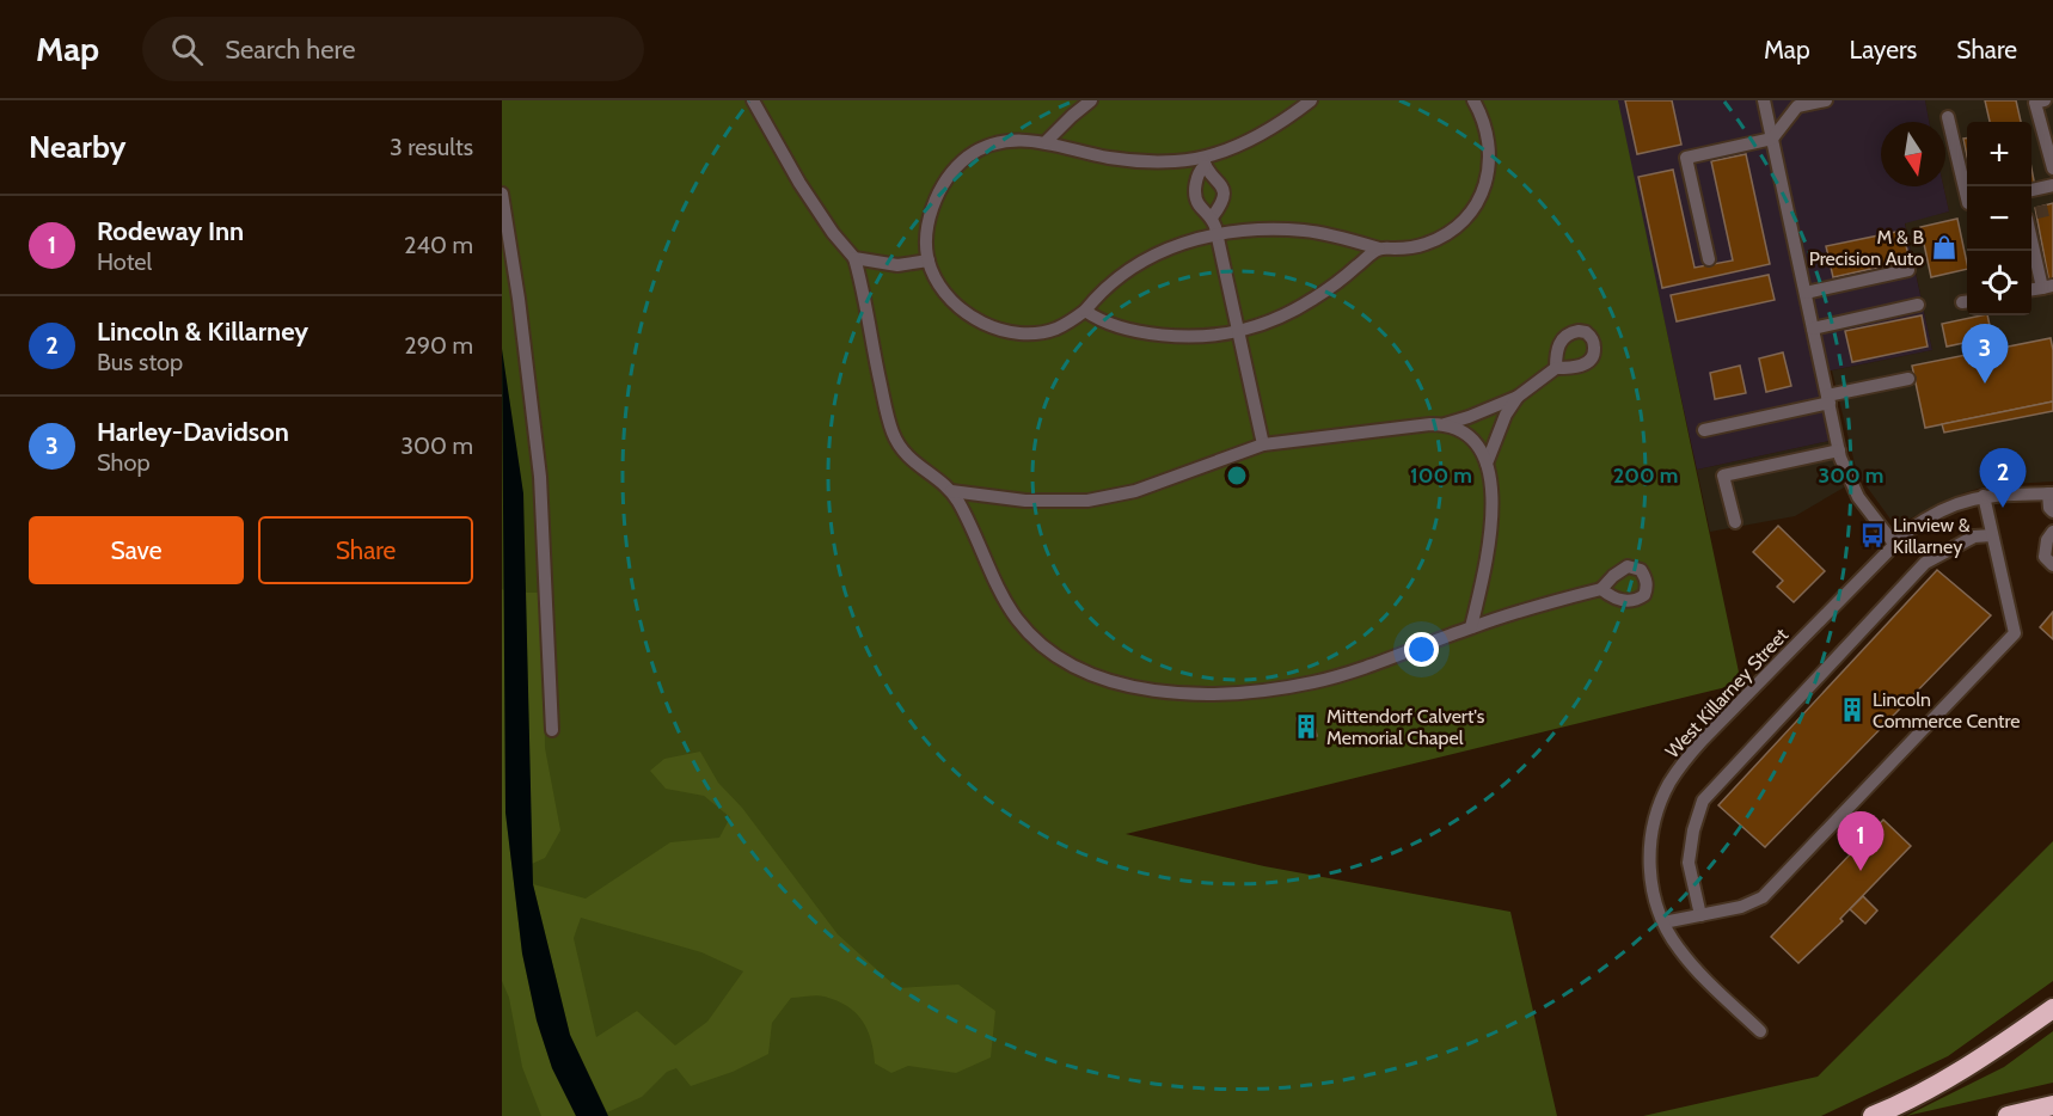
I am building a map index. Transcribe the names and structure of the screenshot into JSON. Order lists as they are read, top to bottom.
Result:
{
  "streets": {
    "street": ["West Killarney Street"]
  },
  "places": {
    "shop": ["M & B Precision Auto"],
    "bus stop": ["Linview & Killarney"],
    "building": ["Lincoln Commerce Centre", "Mittendorf Calvert's Memorial Chapel"]
  },
  "north": "bottom",
  "page": {
    "header": "Map",
    "search": "Search here",
    "nav": ["Map", "Layers", "Share"],
    "heading": ["Nearby", "3 results"],
    "map_buttons": ["+", "−"],
    "list": [
      {
        "mark": "1",
        "name": "Rodeway Inn",
        "note": "Hotel",
        "value": "240 m"
      },
      {
        "mark": "2",
        "name": "Lincoln & Killarney",
        "note": "Bus stop",
        "value": "290 m"
      },
      {
        "mark": "3",
        "name": "Harley-Davidson",
        "note": "Shop",
        "value": "300 m"
      }
    ],
    "pins": ["3", "2", "1"],
    "buttons": ["Save", "Share"]
  },
  "rings": ["100 m", "200 m", "300 m"]
}
